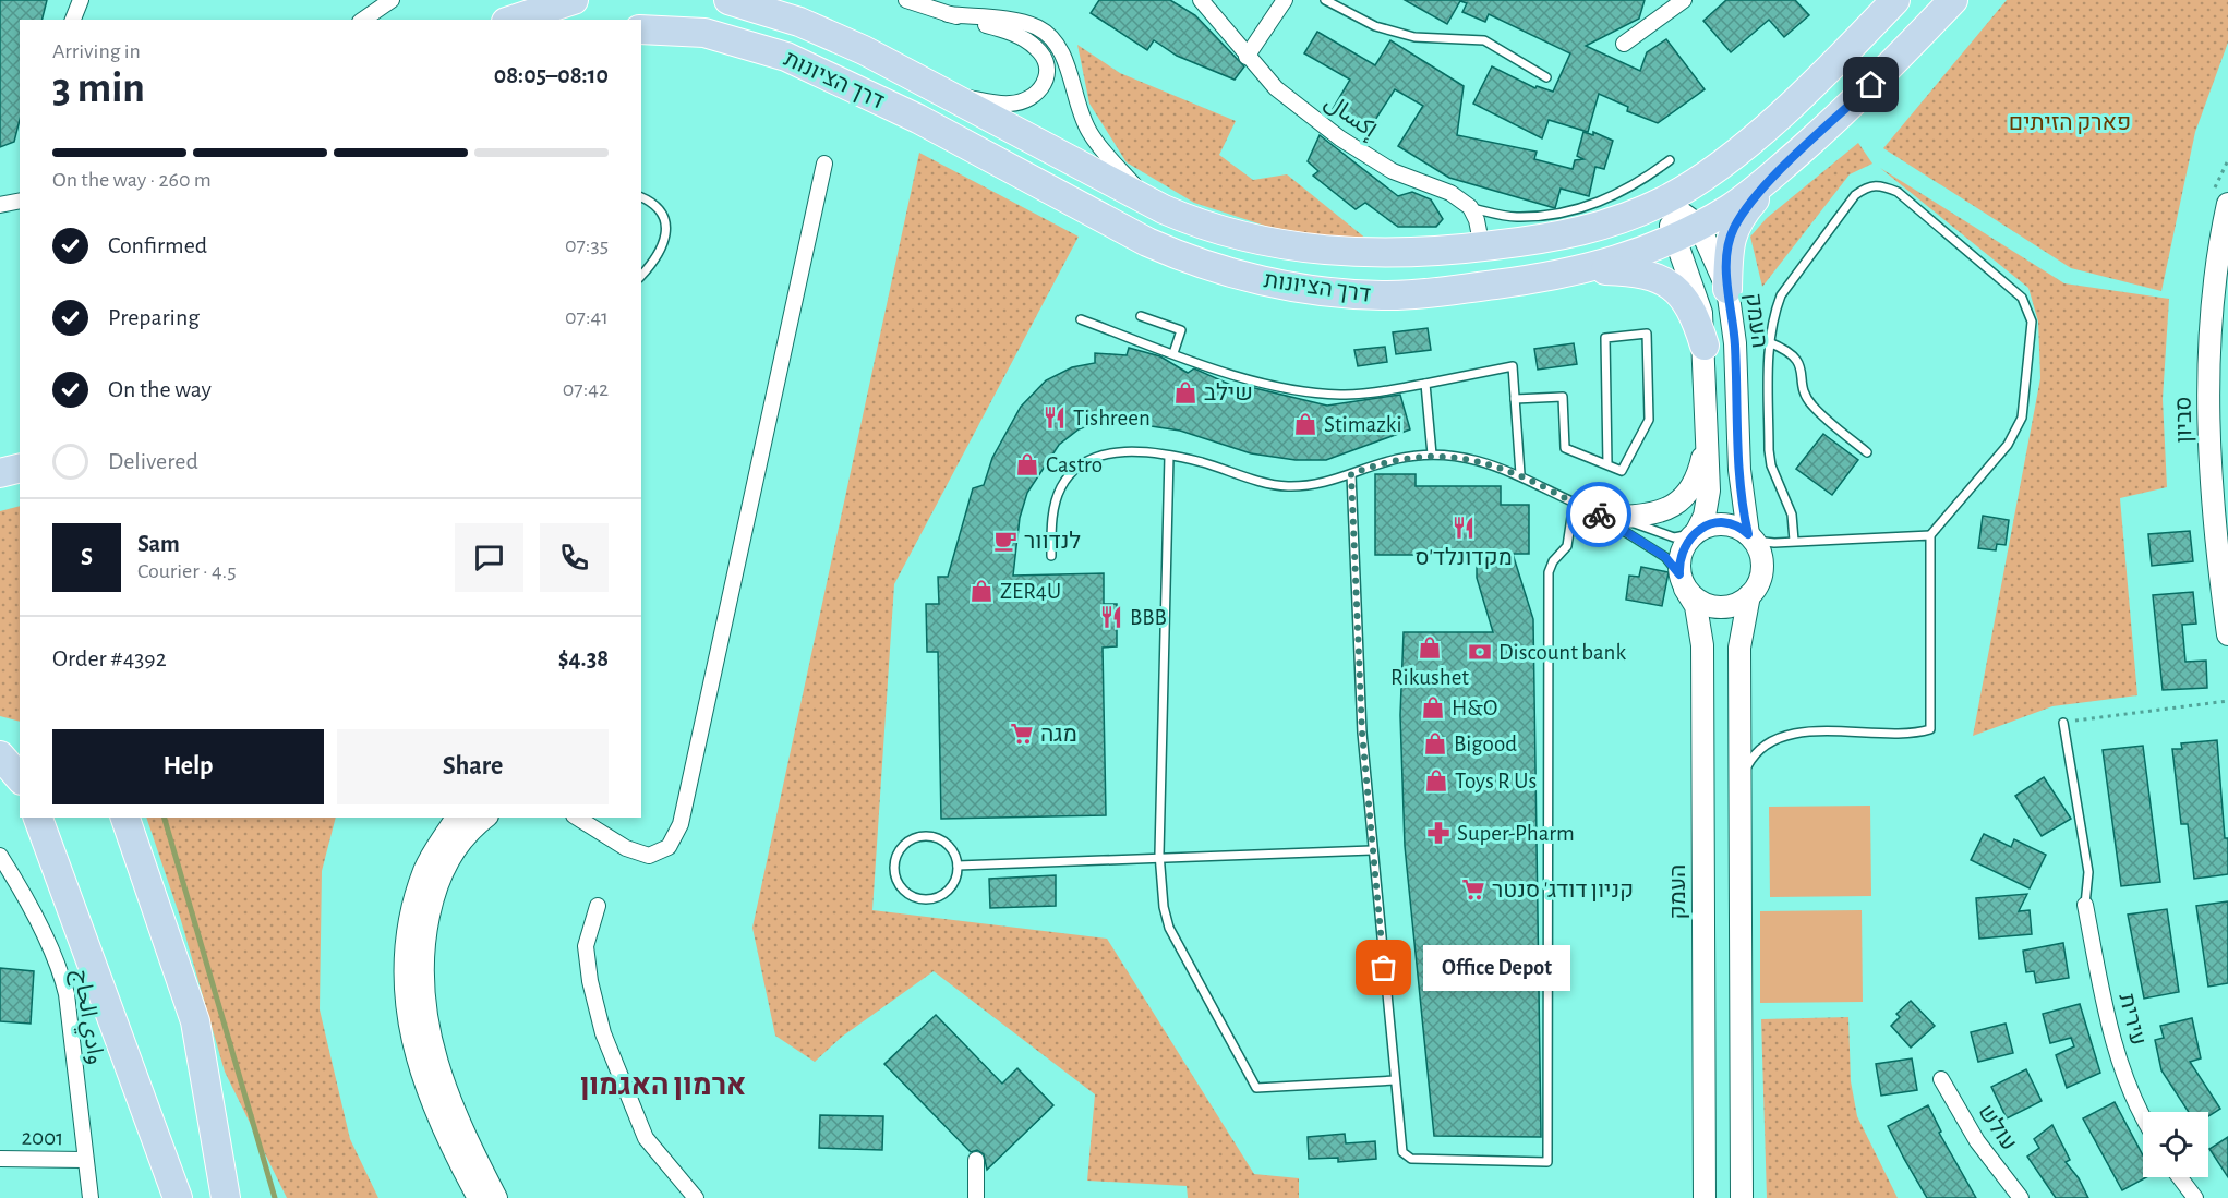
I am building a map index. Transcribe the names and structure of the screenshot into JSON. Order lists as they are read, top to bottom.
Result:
{
  "streets": {
    "highway": ["דרך הציונות"],
    "main road": ["העמק", "סביון"],
    "street": [
      "إكسال",
      "وادي الحاج",
      "עירית",
      "עולש",
      "2001"
    ]
  },
  "crossings": [
    ["דרך הציונות", "העמק"],
    ["وادي الحاج", "2001"]
  ],
  "districts": ["ארמון האגמון"],
  "parks": ["פארק הזיתים"],
  "places": {
    "shop": [
      "שילב",
      "Stimazki",
      "Castro",
      "ZER4U",
      "Rikushet",
      "H&O",
      "Bigood",
      "Toys R Us"
    ],
    "restaurant": ["Tishreen", "מקדונלד'ס", "BBB"],
    "cafe": ["לנדוור"],
    "bank": ["Discount bank"],
    "supermarket": ["מגה", "קניון דודג' סנטר"],
    "pharmacy": ["Super-Pharm"],
    "other": ["Office Depot"]
  },
  "page": {
    "heading": ["3 min", "Arriving in", "08:05–08:10"],
    "panel": [
      "Sam",
      "Courier · 4.5",
      "Order #4392",
      "$4.38"
    ],
    "bar": "On the way · 260 m",
    "list": [
      ["Confirmed", "07:35"],
      ["Preparing", "07:41"],
      ["On the way", "07:42"],
      "Delivered"
    ],
    "round": "S",
    "buttons": ["Help", "Share"],
    "bubble": "Office Depot"
  }
}
